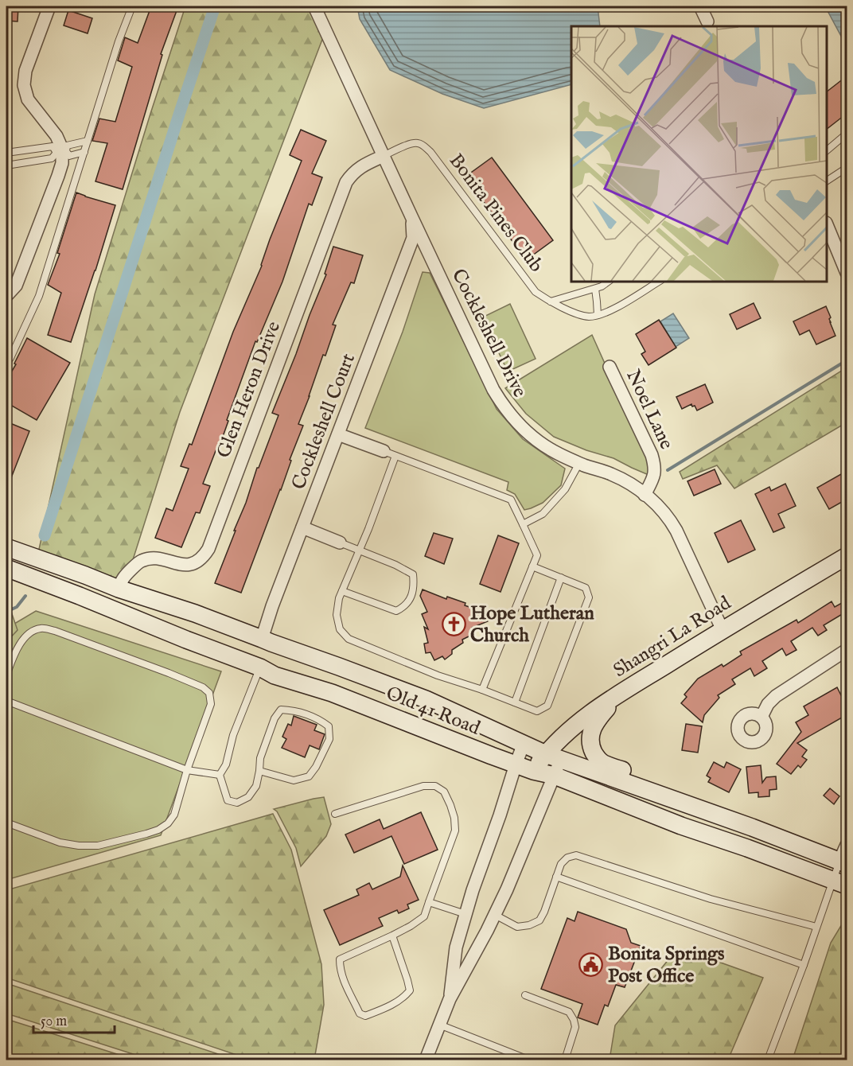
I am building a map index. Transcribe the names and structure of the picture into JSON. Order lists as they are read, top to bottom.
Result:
{
  "streets": {
    "street": [
      "Cockleshell Drive",
      "Glen Heron Drive",
      "Noel Lane",
      "Cockleshell Court",
      "Shangri La Road",
      "Old 41 Road"
    ],
    "lane": ["Bonita Pines Club"]
  },
  "crossings": [
    ["Bonita Pines Club", "Cockleshell Drive"],
    ["Bonita Pines Club", "Glen Heron Drive"],
    ["Cockleshell Drive", "Glen Heron Drive"],
    ["Cockleshell Drive", "Noel Lane"],
    ["Cockleshell Drive", "Cockleshell Court"],
    ["Cockleshell Drive", "Shangri La Road"],
    ["Glen Heron Drive", "Old 41 Road"],
    ["Cockleshell Court", "Old 41 Road"],
    ["Shangri La Road", "Old 41 Road"]
  ],
  "places": {
    "church": ["Hope Lutheran Church"],
    "public building": ["Bonita Springs Post Office"]
  },
  "scale_bar": "50 m"
}
